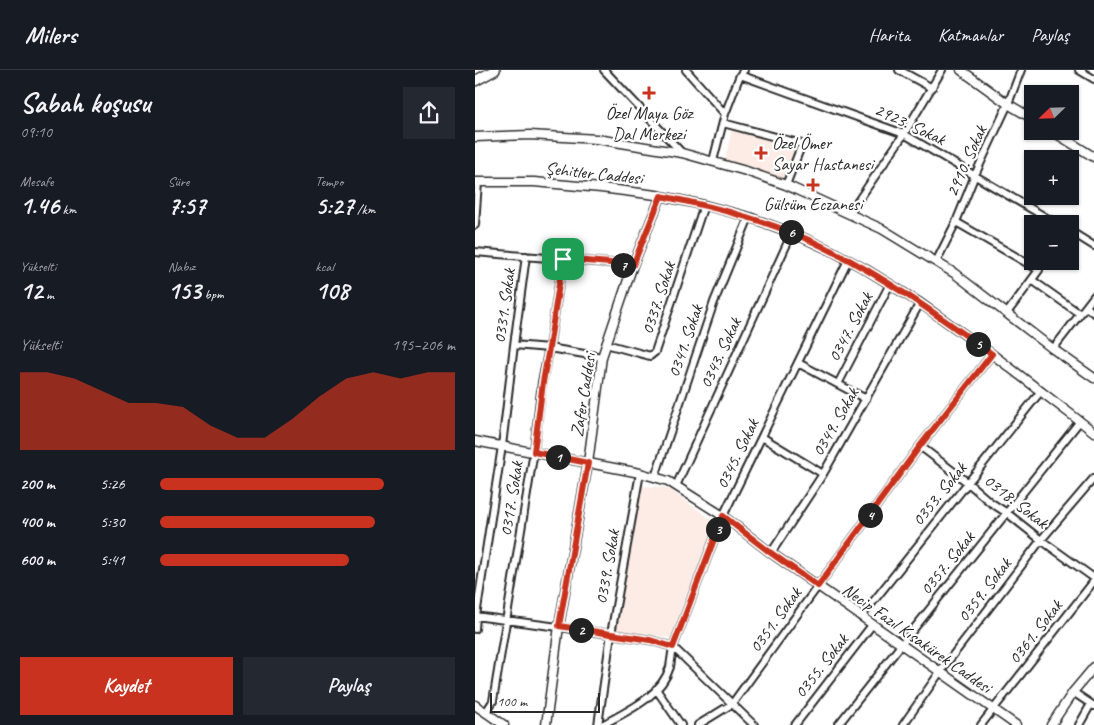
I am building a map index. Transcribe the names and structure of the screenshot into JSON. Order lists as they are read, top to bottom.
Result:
{
  "streets": {
    "street": [
      "2923. Sokak",
      "2910. Sokak",
      "Şehitler Caddesi",
      "0337. Sokak",
      "0331. Sokak",
      "0347. Sokak",
      "0341. Sokak",
      "0343. Sokak",
      "Zafer Caddesi",
      "0349. Sokak",
      "0345. Sokak",
      "0353. Sokak",
      "0317. Sokak",
      "0318. Sokak",
      "0357. Sokak",
      "0339. Sokak",
      "0359. Sokak",
      "0351. Sokak",
      "0361. Sokak",
      "Necip Fazıl Kısakürek Caddesi",
      "0355. Sokak"
    ]
  },
  "crossings": [
    ["2923. Sokak", "2910. Sokak"],
    ["Şehitler Caddesi", "0337. Sokak"],
    ["Şehitler Caddesi", "0347. Sokak"],
    ["Şehitler Caddesi", "0341. Sokak"],
    ["Şehitler Caddesi", "0343. Sokak"],
    ["Şehitler Caddesi", "Zafer Caddesi"],
    ["Şehitler Caddesi", "0349. Sokak"],
    ["Şehitler Caddesi", "0345. Sokak"],
    ["Şehitler Caddesi", "0353. Sokak"],
    ["Şehitler Caddesi", "0357. Sokak"],
    ["Şehitler Caddesi", "0351. Sokak"],
    ["0337. Sokak", "Zafer Caddesi"],
    ["0331. Sokak", "Necip Fazıl Kısakürek Caddesi"],
    ["0341. Sokak", "Necip Fazıl Kısakürek Caddesi"],
    ["0343. Sokak", "Necip Fazıl Kısakürek Caddesi"],
    ["Zafer Caddesi", "Necip Fazıl Kısakürek Caddesi"],
    ["0349. Sokak", "Necip Fazıl Kısakürek Caddesi"],
    ["0345. Sokak", "Necip Fazıl Kısakürek Caddesi"],
    ["0353. Sokak", "0318. Sokak"],
    ["0353. Sokak", "Necip Fazıl Kısakürek Caddesi"],
    ["0317. Sokak", "Necip Fazıl Kısakürek Caddesi"],
    ["0318. Sokak", "0357. Sokak"],
    ["0318. Sokak", "0359. Sokak"],
    ["0318. Sokak", "0351. Sokak"],
    ["0318. Sokak", "0361. Sokak"],
    ["0357. Sokak", "Necip Fazıl Kısakürek Caddesi"],
    ["0339. Sokak", "Necip Fazıl Kısakürek Caddesi"],
    ["0359. Sokak", "Necip Fazıl Kısakürek Caddesi"],
    ["0351. Sokak", "Necip Fazıl Kısakürek Caddesi"],
    ["0361. Sokak", "Necip Fazıl Kısakürek Caddesi"],
    ["Necip Fazıl Kısakürek Caddesi", "0355. Sokak"]
  ],
  "places": {
    "health": ["Özel Maya Göz Dal Merkezi", "Özel Ömer Sayar Hastanesi", "Gülsüm Eczanesi"]
  },
  "scale_bar": "100 m",
  "north": "bottom left",
  "page": {
    "header": "Milers",
    "nav": ["Harita", "Katmanlar", "Paylaş"],
    "heading": ["Sabah koşusu", "09:10"],
    "map_buttons": ["+", "−"],
    "stats": [
      ["Mesafe", "1.46 km"],
      ["Süre", "7:57"],
      ["Tempo", "5:27 /km"],
      ["Yükselti", "12 m"],
      ["Nabız", "153 bpm"],
      ["kcal", "108"]
    ],
    "pins": [
      "6",
      "7",
      "5",
      "1",
      "4",
      "3",
      "2"
    ],
    "chart": ["Yükselti", "195–206 m"],
    "list": [
      {
        "name": "200 m",
        "note": "5:26"
      },
      {
        "name": "400 m",
        "note": "5:30"
      },
      {
        "name": "600 m",
        "note": "5:41"
      }
    ],
    "buttons": ["Kaydet", "Paylaş"],
    "scale": "100 m"
  }
}
